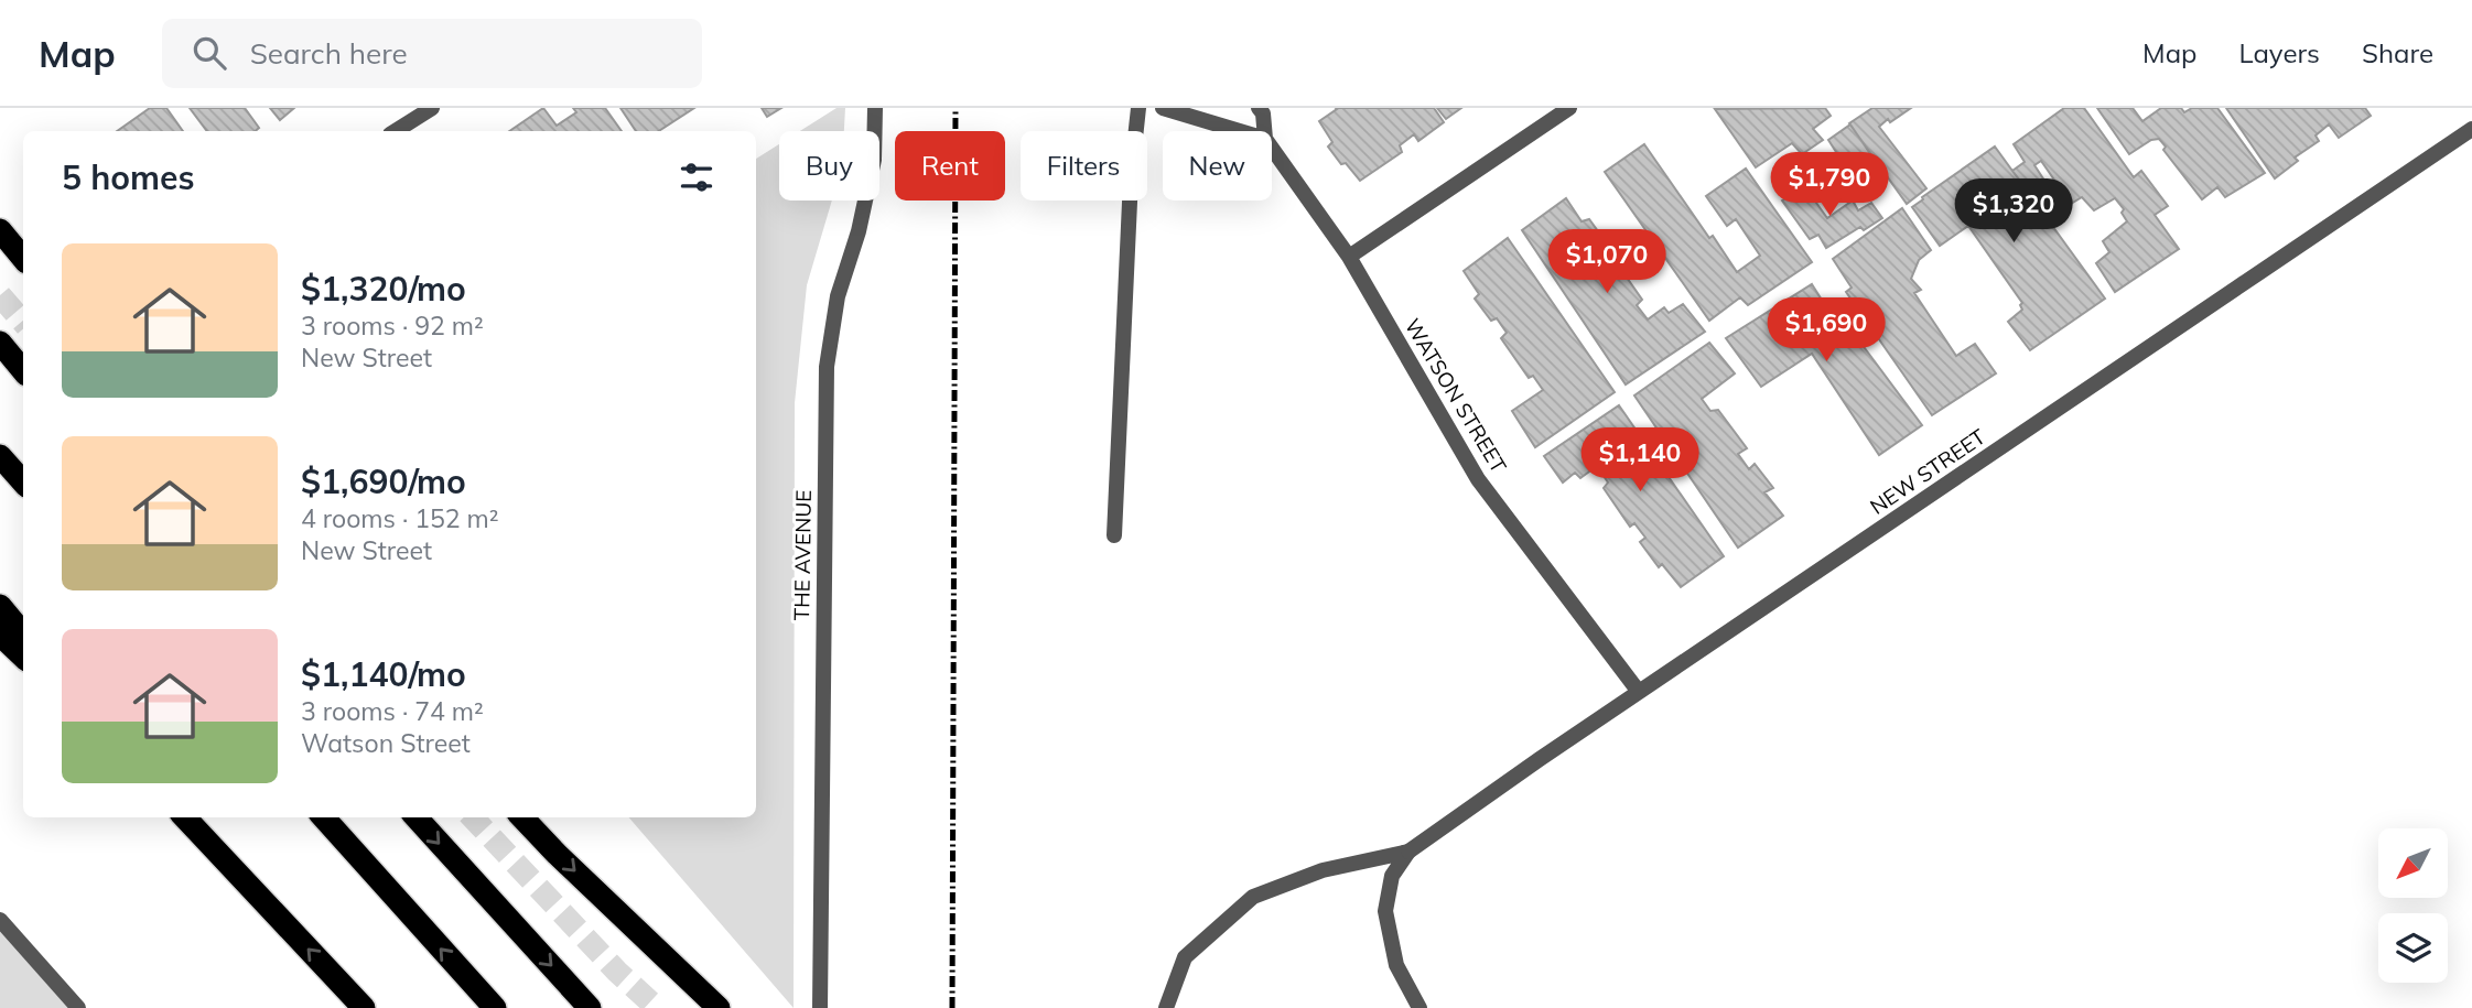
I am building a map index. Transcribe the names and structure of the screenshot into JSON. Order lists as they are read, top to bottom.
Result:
{
  "streets": {
    "street": ["WATSON STREET", "NEW STREET", "THE AVENUE"]
  },
  "crossings": [
    ["WATSON STREET", "NEW STREET"]
  ],
  "north": "bottom left",
  "page": {
    "header": "Map",
    "search": "Search here",
    "nav": ["Map", "Layers", "Share"],
    "chip": [
      "Buy",
      "Rent",
      "Filters",
      "New"
    ],
    "heading": "5 homes",
    "price": [
      "$1,790",
      "$1,320",
      "$1,070",
      "$1,690",
      "$1,140"
    ],
    "list": [
      {
        "name": "$1,320/mo",
        "note": "3 rooms · 92 m² · New Street"
      },
      {
        "name": "$1,690/mo",
        "note": "4 rooms · 152 m² · New Street"
      },
      {
        "name": "$1,140/mo",
        "note": "3 rooms · 74 m² · Watson Street"
      }
    ]
  }
}
